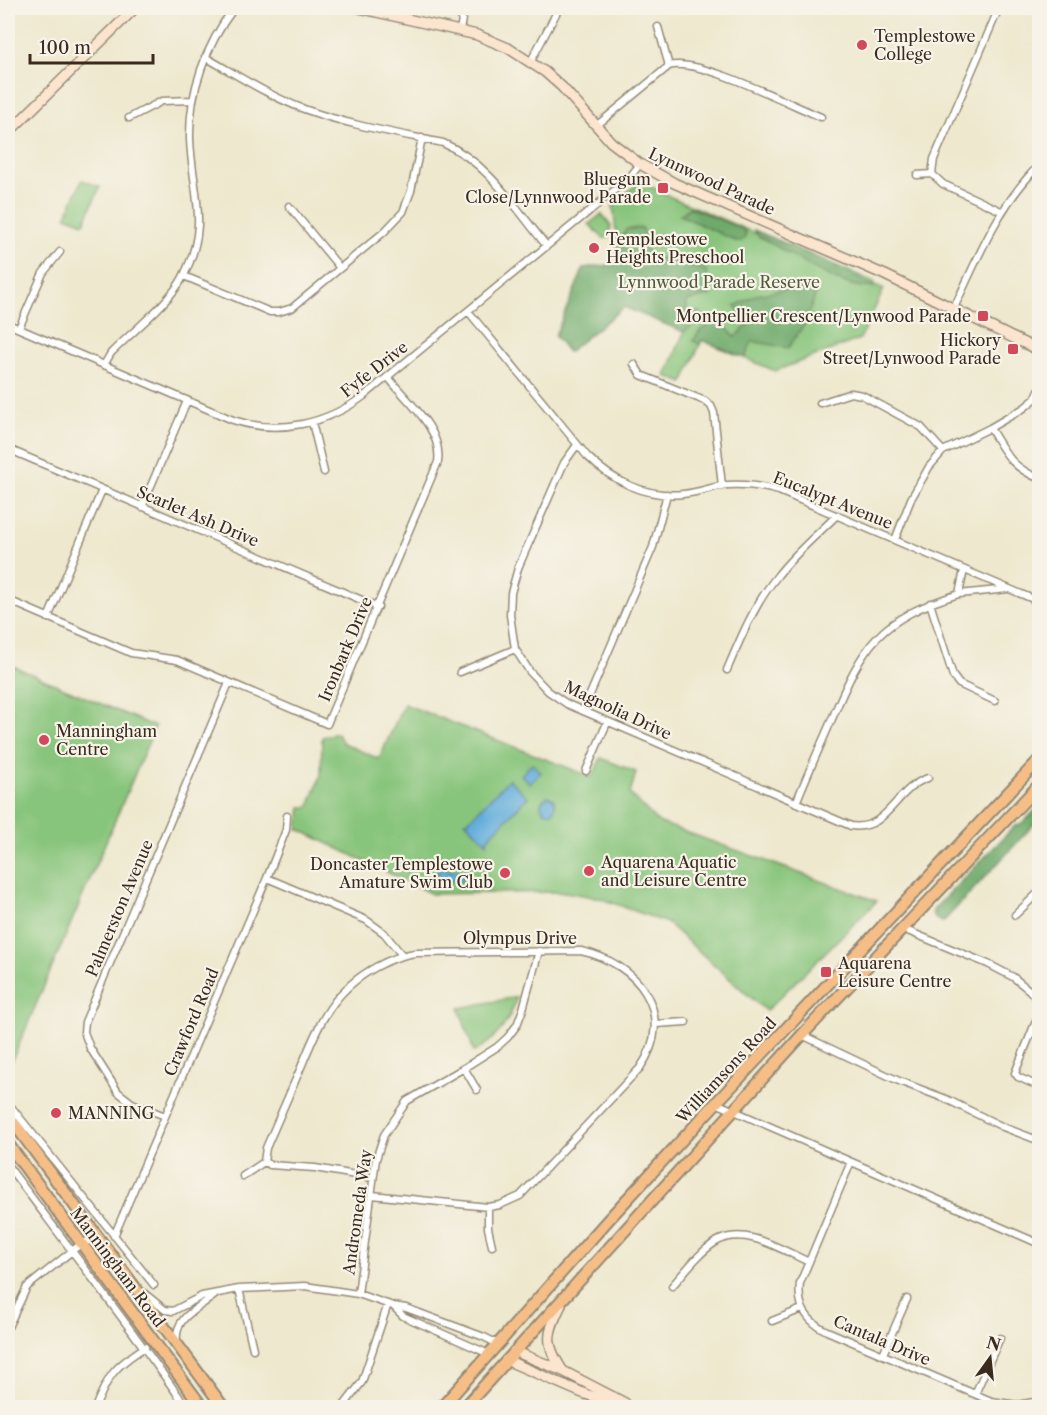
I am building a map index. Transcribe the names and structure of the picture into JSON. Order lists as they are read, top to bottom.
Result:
{
  "streets": {
    "main road": ["Lynnwood Parade", "Williamsons Road", "Manningham Road"],
    "street": [
      "Fyfe Drive",
      "Eucalypt Avenue",
      "Scarlet Ash Drive",
      "Ironbark Drive",
      "Magnolia Drive",
      "Palmerston Avenue",
      "Olympus Drive",
      "Crawford Road",
      "Andromeda Way",
      "Cantala Drive"
    ]
  },
  "crossings": [
    ["Lynnwood Parade", "Fyfe Drive"],
    ["Fyfe Drive", "Eucalypt Avenue"],
    ["Fyfe Drive", "Ironbark Drive"],
    ["Eucalypt Avenue", "Magnolia Drive"],
    ["Scarlet Ash Drive", "Ironbark Drive"],
    ["Ironbark Drive", "Palmerston Avenue"],
    ["Palmerston Avenue", "Crawford Road"],
    ["Olympus Drive", "Andromeda Way"],
    ["Crawford Road", "Manningham Road"]
  ],
  "parks": ["Lynnwood Parade Reserve"],
  "places": {
    "other": [
      "Templestowe College",
      "Templestowe Heights Preschool",
      "Manningham Centre",
      "Aquarena Aquatic and Leisure Centre",
      "Doncaster Templestowe Amature Swim Club",
      "MANNING"
    ],
    "transit": [
      "Bluegum Close/Lynnwood Parade",
      "Montpellier Crescent/Lynwood Parade",
      "Hickory Street/Lynwood Parade",
      "Aquarena Leisure Centre"
    ]
  },
  "scale_bar": "100 m",
  "north": "top"
}
